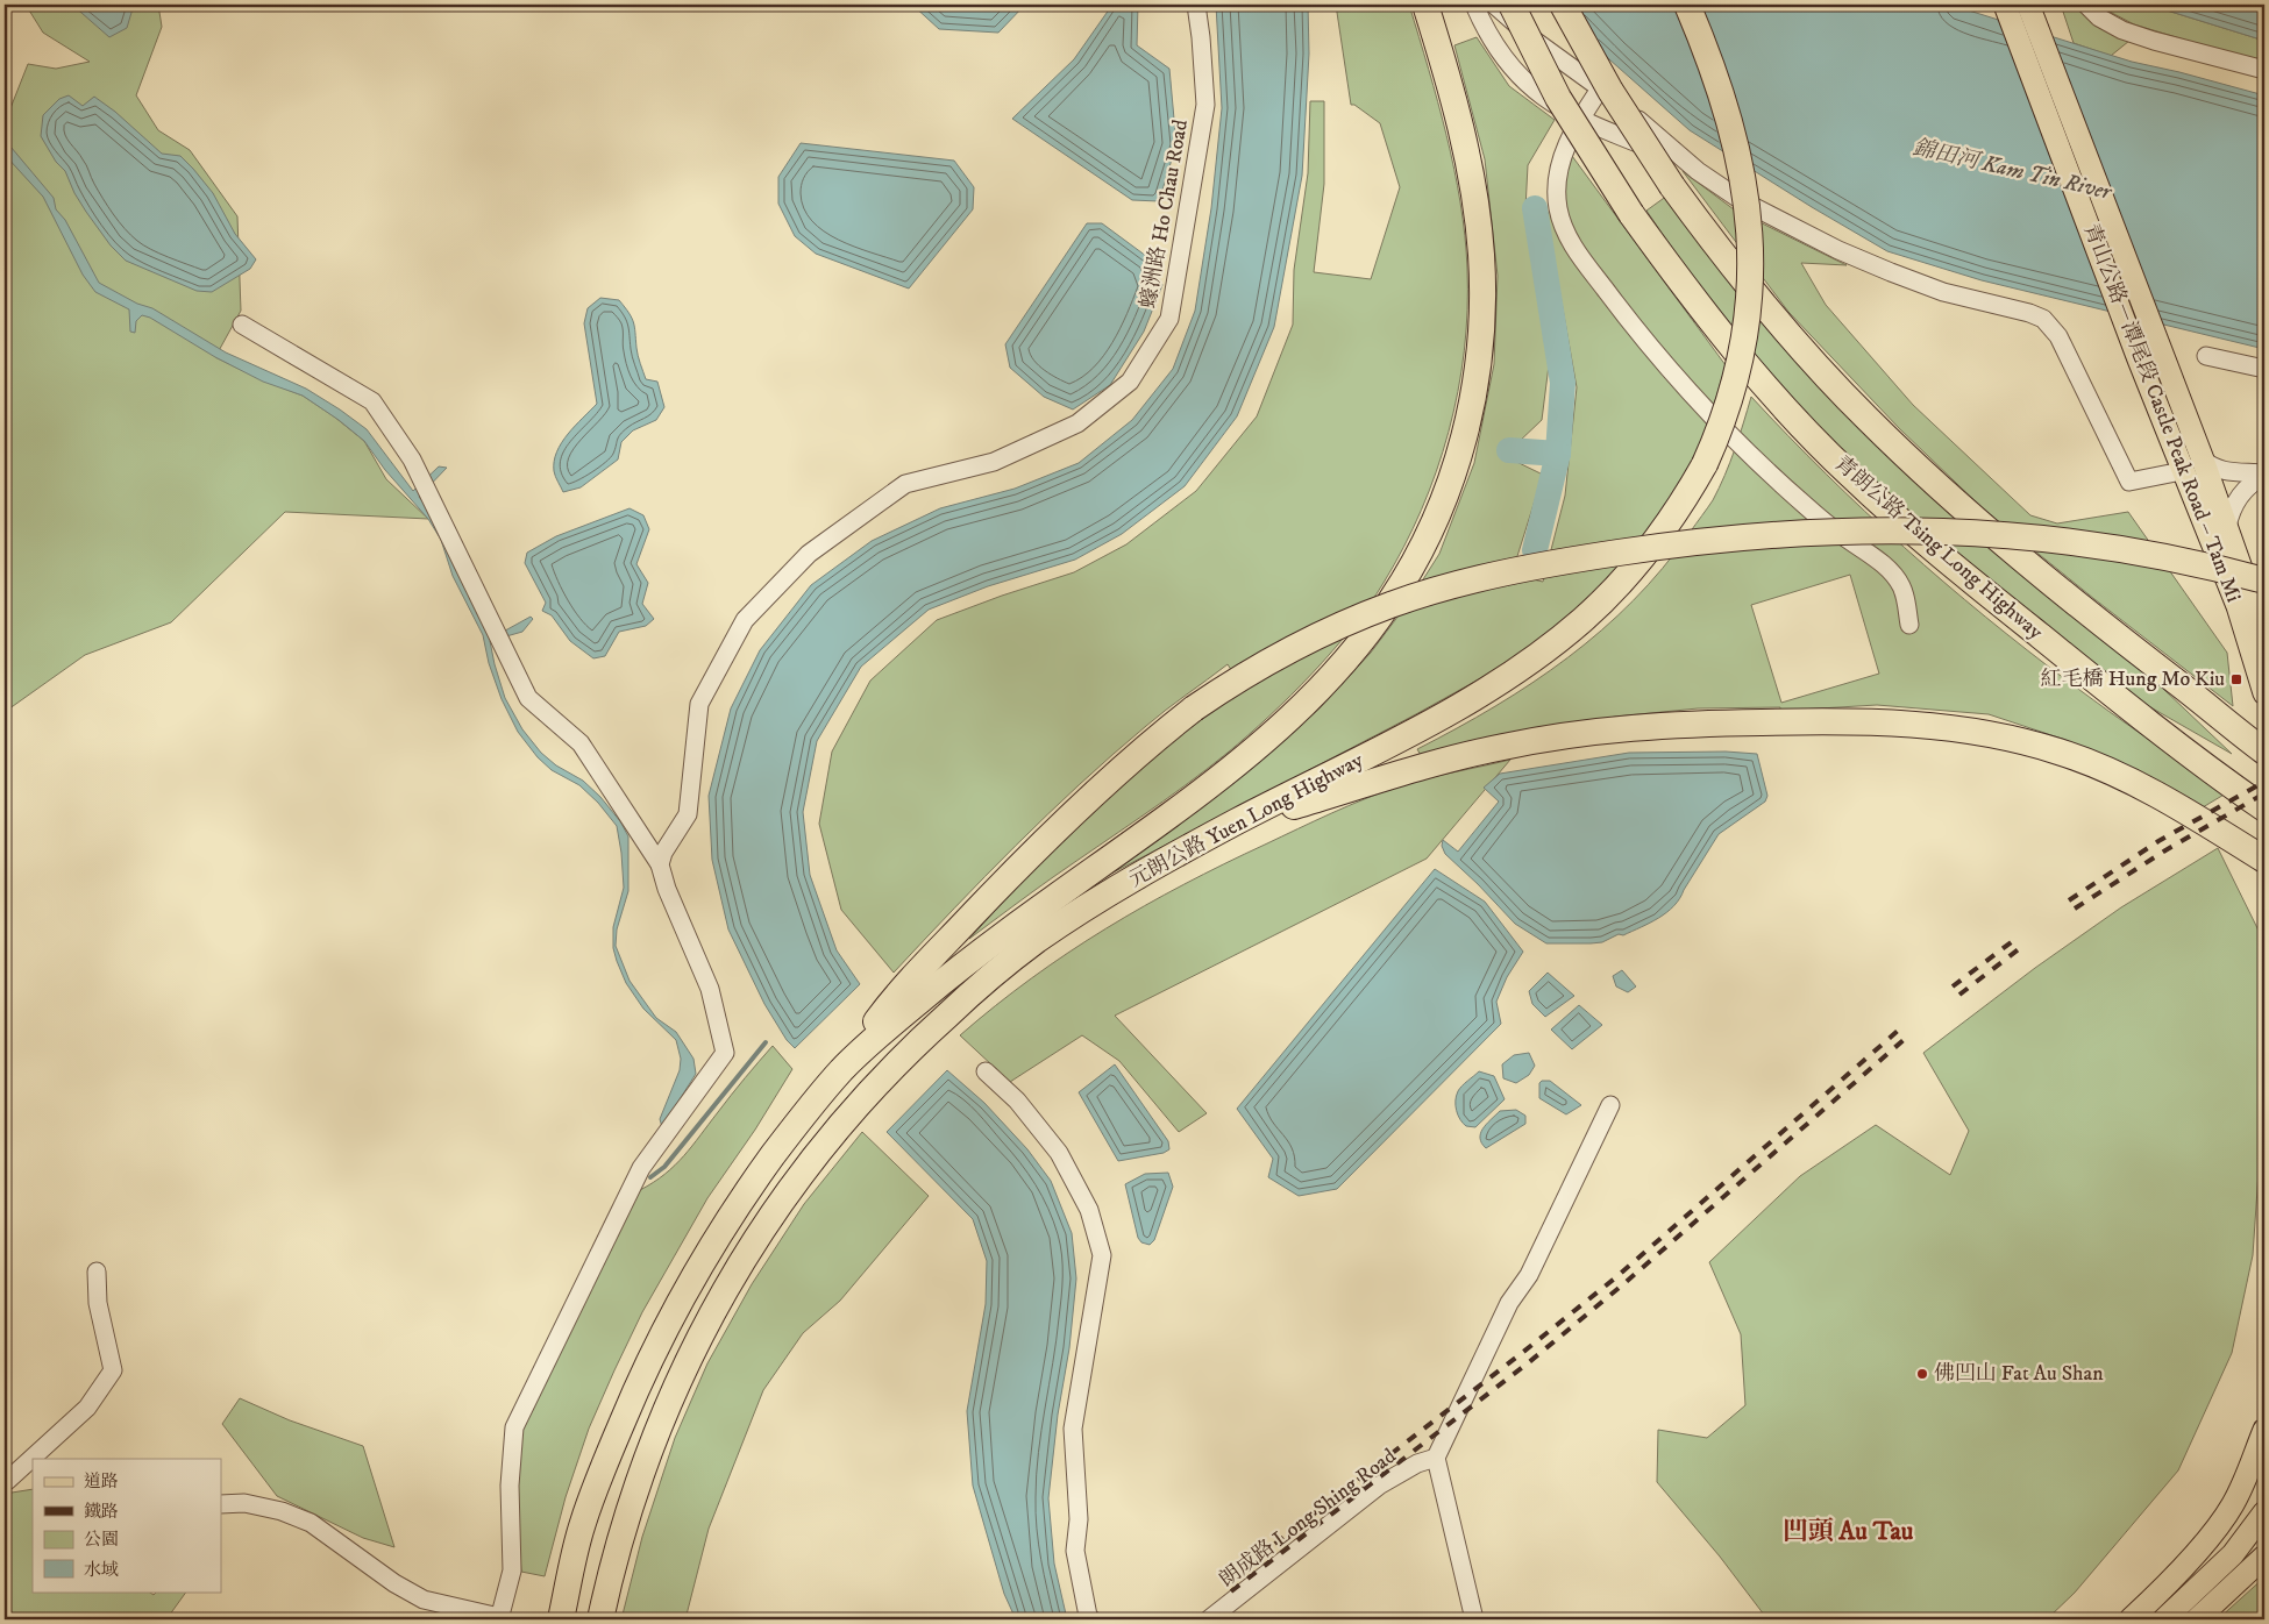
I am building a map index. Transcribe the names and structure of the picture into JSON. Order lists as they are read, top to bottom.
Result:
{
  "streets": {
    "highway": ["青朗公路 Tsing Long Highway", "元朗公路 Yuen Long Highway"],
    "main road": ["青山公路－潭尾段 Castle Peak Road – Tam Mi"],
    "street": ["蠔洲路 Ho Chau Road", "朗成路 Long Shing Road"]
  },
  "districts": ["凹頭 Au Tau"],
  "water": ["錦田河 Kam Tin River"],
  "places": {
    "transit": ["紅毛橋 Hung Mo Kiu"],
    "other": ["佛凹山 Fat Au Shan"]
  },
  "legend": [
    "道路",
    "鐵路",
    "公園",
    "水域"
  ]
}
